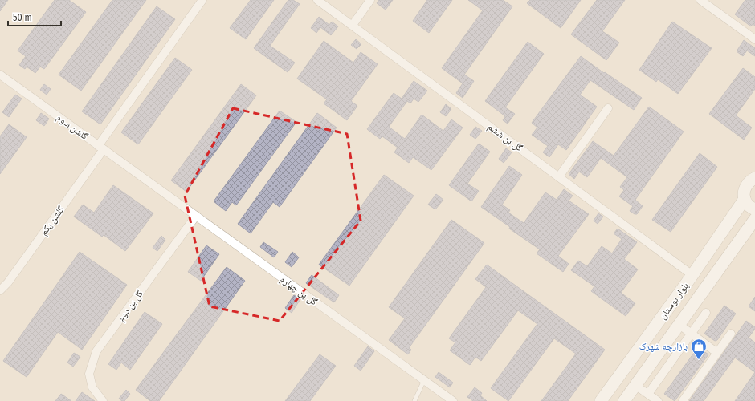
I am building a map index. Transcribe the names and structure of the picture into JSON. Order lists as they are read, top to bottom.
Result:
{
  "streets": {
    "street": [
      "گلشن سوم",
      "گل بن ششم",
      "گلشن یکم",
      "گل بن چهارم",
      "بلوار بوستان",
      "گل بن دوم"
    ]
  },
  "crossings": [
    ["گلشن سوم", "گلشن یکم"],
    ["گلشن سوم", "گل بن چهارم"],
    ["گل بن ششم", "بلوار بوستان"],
    ["گل بن چهارم", "گل بن دوم"]
  ],
  "places": {
    "shop": ["بازارچه شهرک"]
  },
  "scale_bar": "50 m"
}
